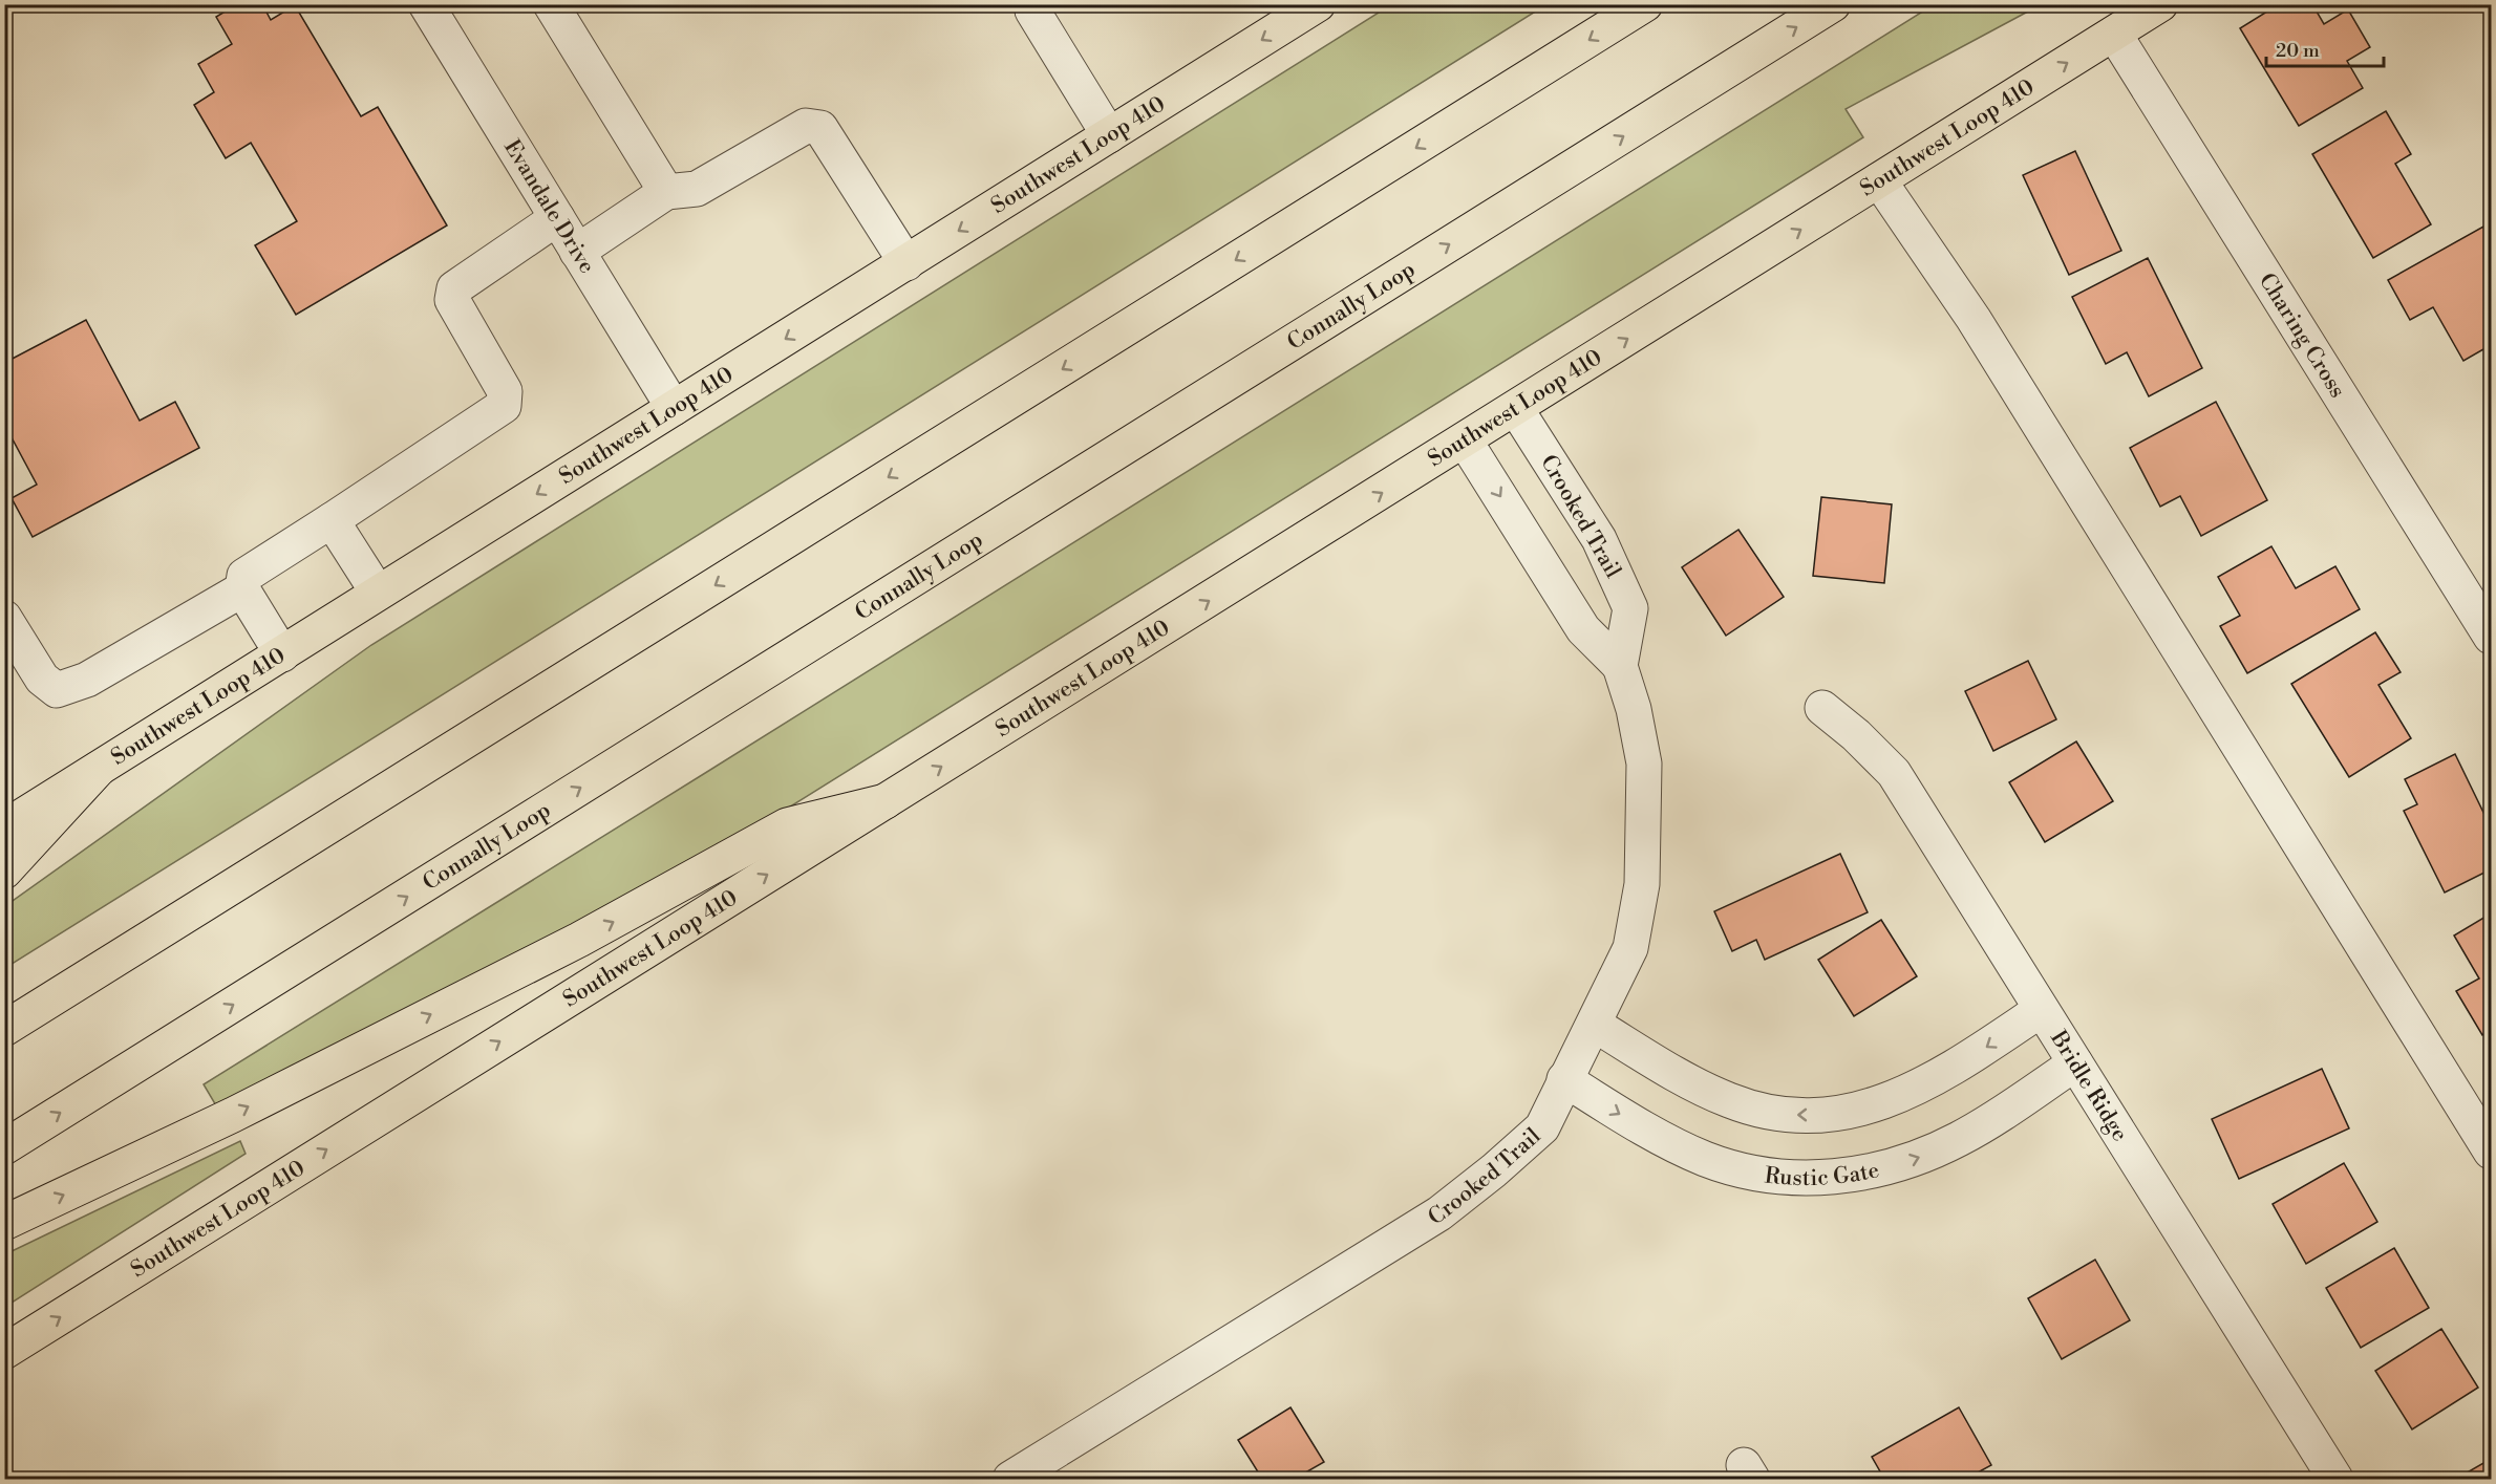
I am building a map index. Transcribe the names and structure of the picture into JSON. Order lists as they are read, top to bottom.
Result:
{
  "streets": {
    "main road": ["Southwest Loop 410", "Connally Loop"],
    "street": [
      "Evandale Drive",
      "Charing Cross",
      "Crooked Trail",
      "Bridle Ridge",
      "Rustic Gate"
    ]
  },
  "crossings": [
    ["Southwest Loop 410", "Evandale Drive"],
    ["Southwest Loop 410", "Charing Cross"],
    ["Southwest Loop 410", "Crooked Trail"],
    ["Crooked Trail", "Rustic Gate"],
    ["Bridle Ridge", "Rustic Gate"]
  ],
  "scale_bar": "20 m"
}
